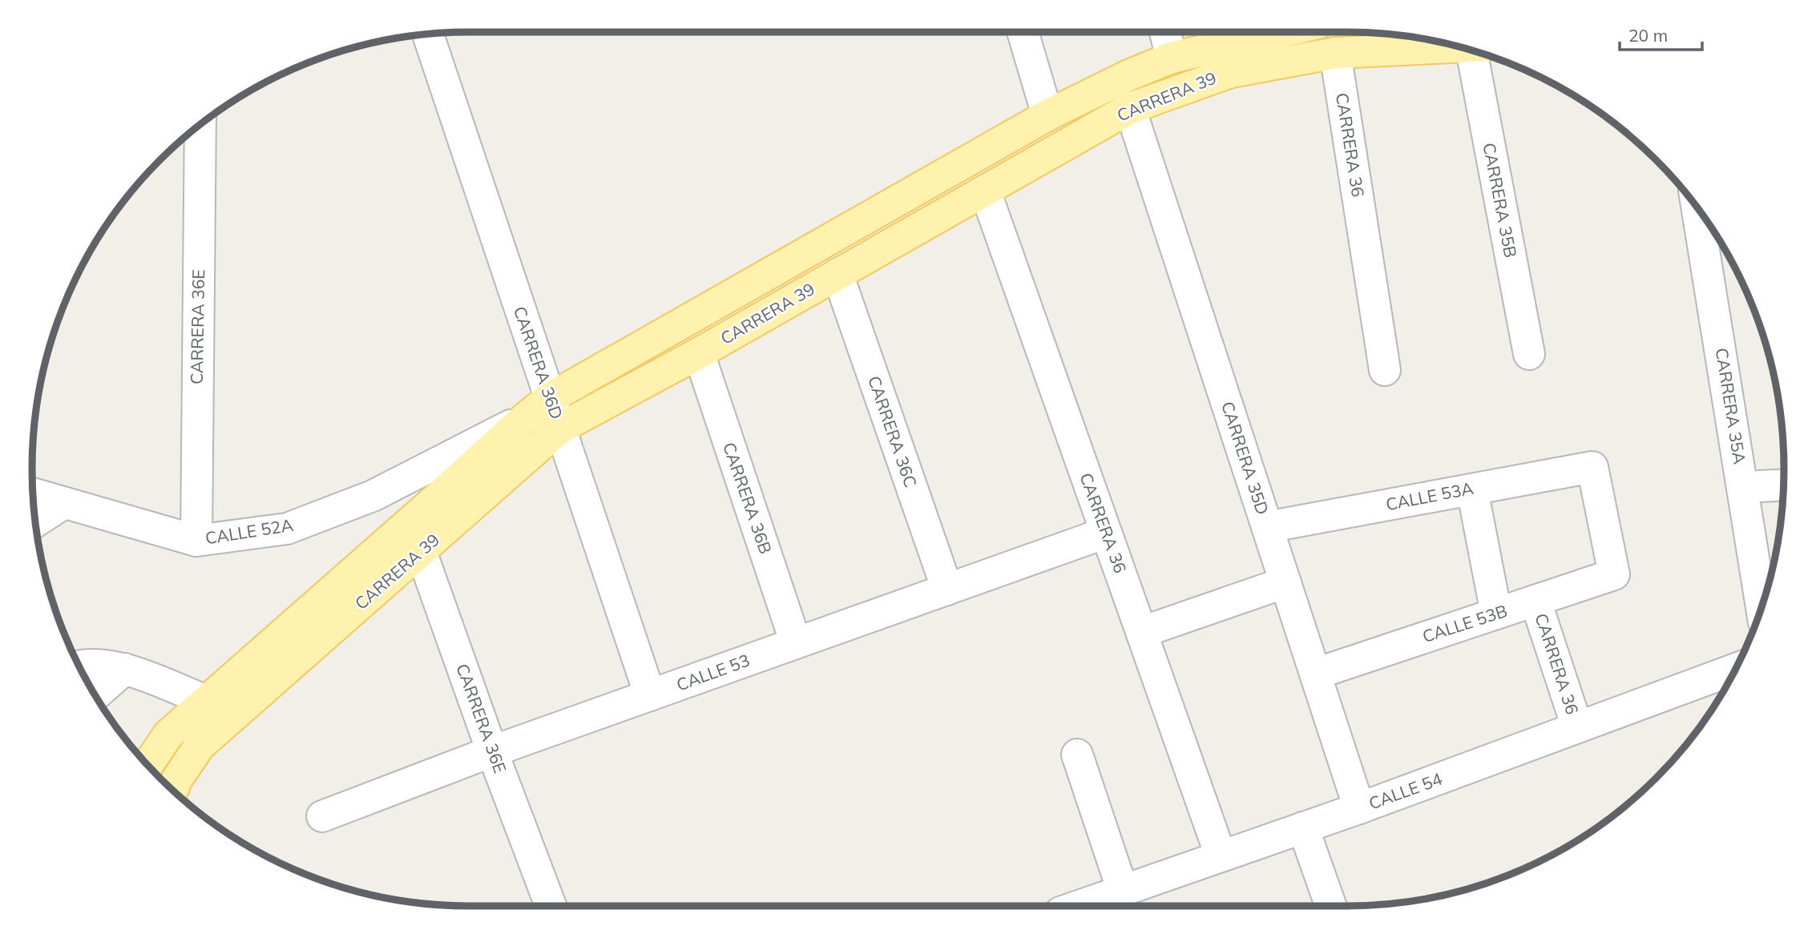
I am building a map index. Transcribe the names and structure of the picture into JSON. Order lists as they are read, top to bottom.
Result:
{
  "streets": {
    "main road": ["CARRERA 39"],
    "street": [
      "CARRERA 36",
      "CARRERA 35B",
      "CARRERA 36E",
      "CARRERA 36D",
      "CARRERA 35A",
      "CARRERA 36C",
      "CARRERA 35D",
      "CALLE 53A",
      "CARRERA 36B",
      "CALLE 52A",
      "CALLE 53B",
      "CALLE 53",
      "CALLE 54"
    ]
  },
  "crossings": [
    ["CARRERA 39", "CARRERA 36"],
    ["CARRERA 39", "CARRERA 36E"],
    ["CARRERA 39", "CARRERA 36D"],
    ["CARRERA 39", "CARRERA 36C"],
    ["CARRERA 39", "CARRERA 35D"],
    ["CARRERA 39", "CARRERA 36B"],
    ["CARRERA 39", "CALLE 52A"],
    ["CARRERA 36", "CALLE 53B"],
    ["CARRERA 36", "CALLE 53"],
    ["CARRERA 36", "CALLE 54"],
    ["CARRERA 36E", "CALLE 52A"],
    ["CARRERA 36E", "CALLE 53"],
    ["CARRERA 36D", "CALLE 53"],
    ["CARRERA 36C", "CALLE 53"],
    ["CARRERA 35D", "CALLE 53A"],
    ["CARRERA 35D", "CALLE 53B"],
    ["CARRERA 35D", "CALLE 54"],
    ["CALLE 53A", "CALLE 53B"],
    ["CARRERA 36B", "CALLE 53"]
  ],
  "scale_bar": "20 m"
}
